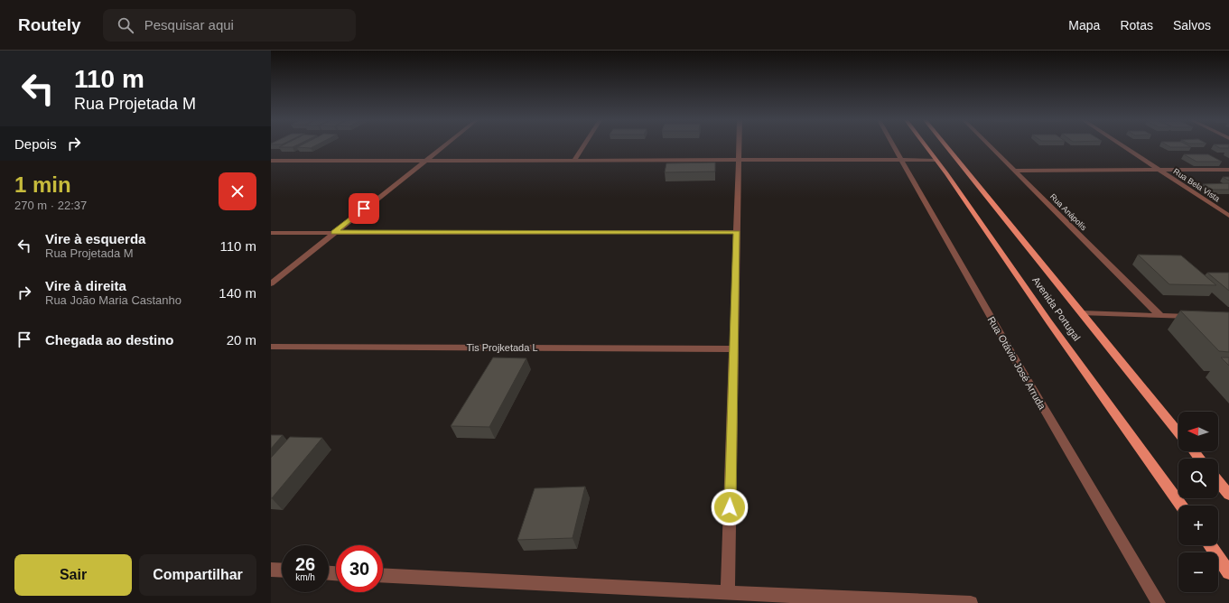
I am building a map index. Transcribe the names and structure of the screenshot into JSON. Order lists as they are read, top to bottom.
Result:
{
  "streets": {
    "main road": ["Avenida Portugal"],
    "street": [
      "Rua Bela Vista",
      "Rua Anápolis",
      "Tis Projketada L",
      "Rua Otávio José Arruda"
    ]
  },
  "north": "left",
  "page": {
    "header": "Routely",
    "search": "Pesquisar aqui",
    "nav": ["Mapa", "Rotas", "Salvos"],
    "turn": ["110 m", "Rua Projetada M"],
    "then": "Depois",
    "heading": ["1 min", "270 m · 22:37"],
    "list": [
      {
        "name": "Vire à esquerda",
        "note": "Rua Projetada M",
        "value": "110 m"
      },
      {
        "name": "Vire à direita",
        "note": "Rua João Maria Castanho",
        "value": "140 m"
      },
      {
        "name": "Chegada ao destino",
        "value": "20 m"
      }
    ],
    "map_buttons": ["+", "−"],
    "speed": "26 km/h",
    "limit": "30",
    "buttons": ["Sair", "Compartilhar"]
  }
}
